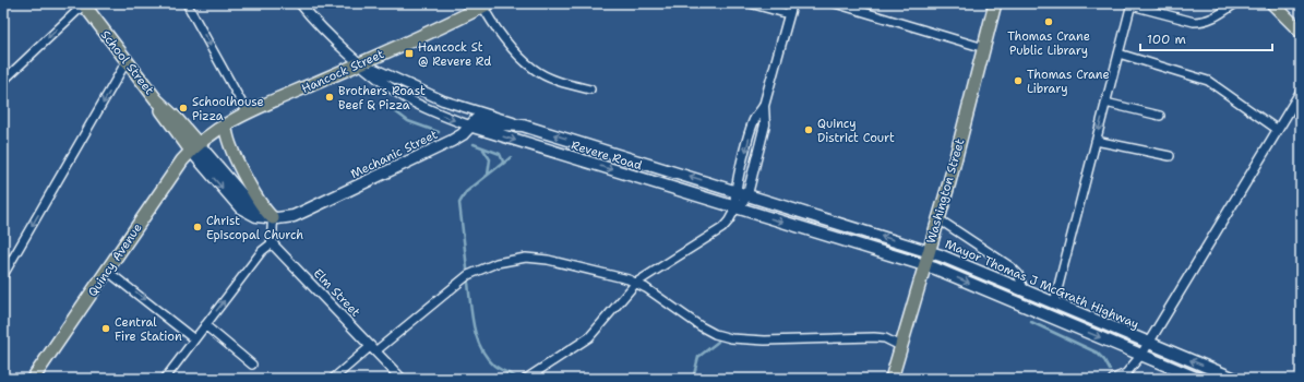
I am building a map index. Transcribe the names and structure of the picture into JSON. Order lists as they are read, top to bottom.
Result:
{
  "streets": {
    "main road": [
      "School Street",
      "Hancock Street",
      "Mechanic Street",
      "Revere Road",
      "Washington Street",
      "Quincy Avenue",
      "Mayor Thomas J McGrath Highway"
    ],
    "street": ["Elm Street"]
  },
  "crossings": [
    ["School Street", "Hancock Street"],
    ["School Street", "Quincy Avenue"],
    ["Hancock Street", "Revere Road"],
    ["Hancock Street", "Quincy Avenue"],
    ["Mechanic Street", "Revere Road"],
    ["Revere Road", "Mayor Thomas J McGrath Highway"],
    ["Washington Street", "Mayor Thomas J McGrath Highway"]
  ],
  "places": {
    "other": [
      "Thomas Crane Public Library",
      "Thomas Crane Library",
      "Brothers Roast Beef & Pizza",
      "Schoolhouse Pizza",
      "Quincy District Court",
      "Christ Episcopal Church",
      "Central Fire Station"
    ],
    "transit": ["Hancock St @ Revere Rd"]
  },
  "scale_bar": "100 m"
}
